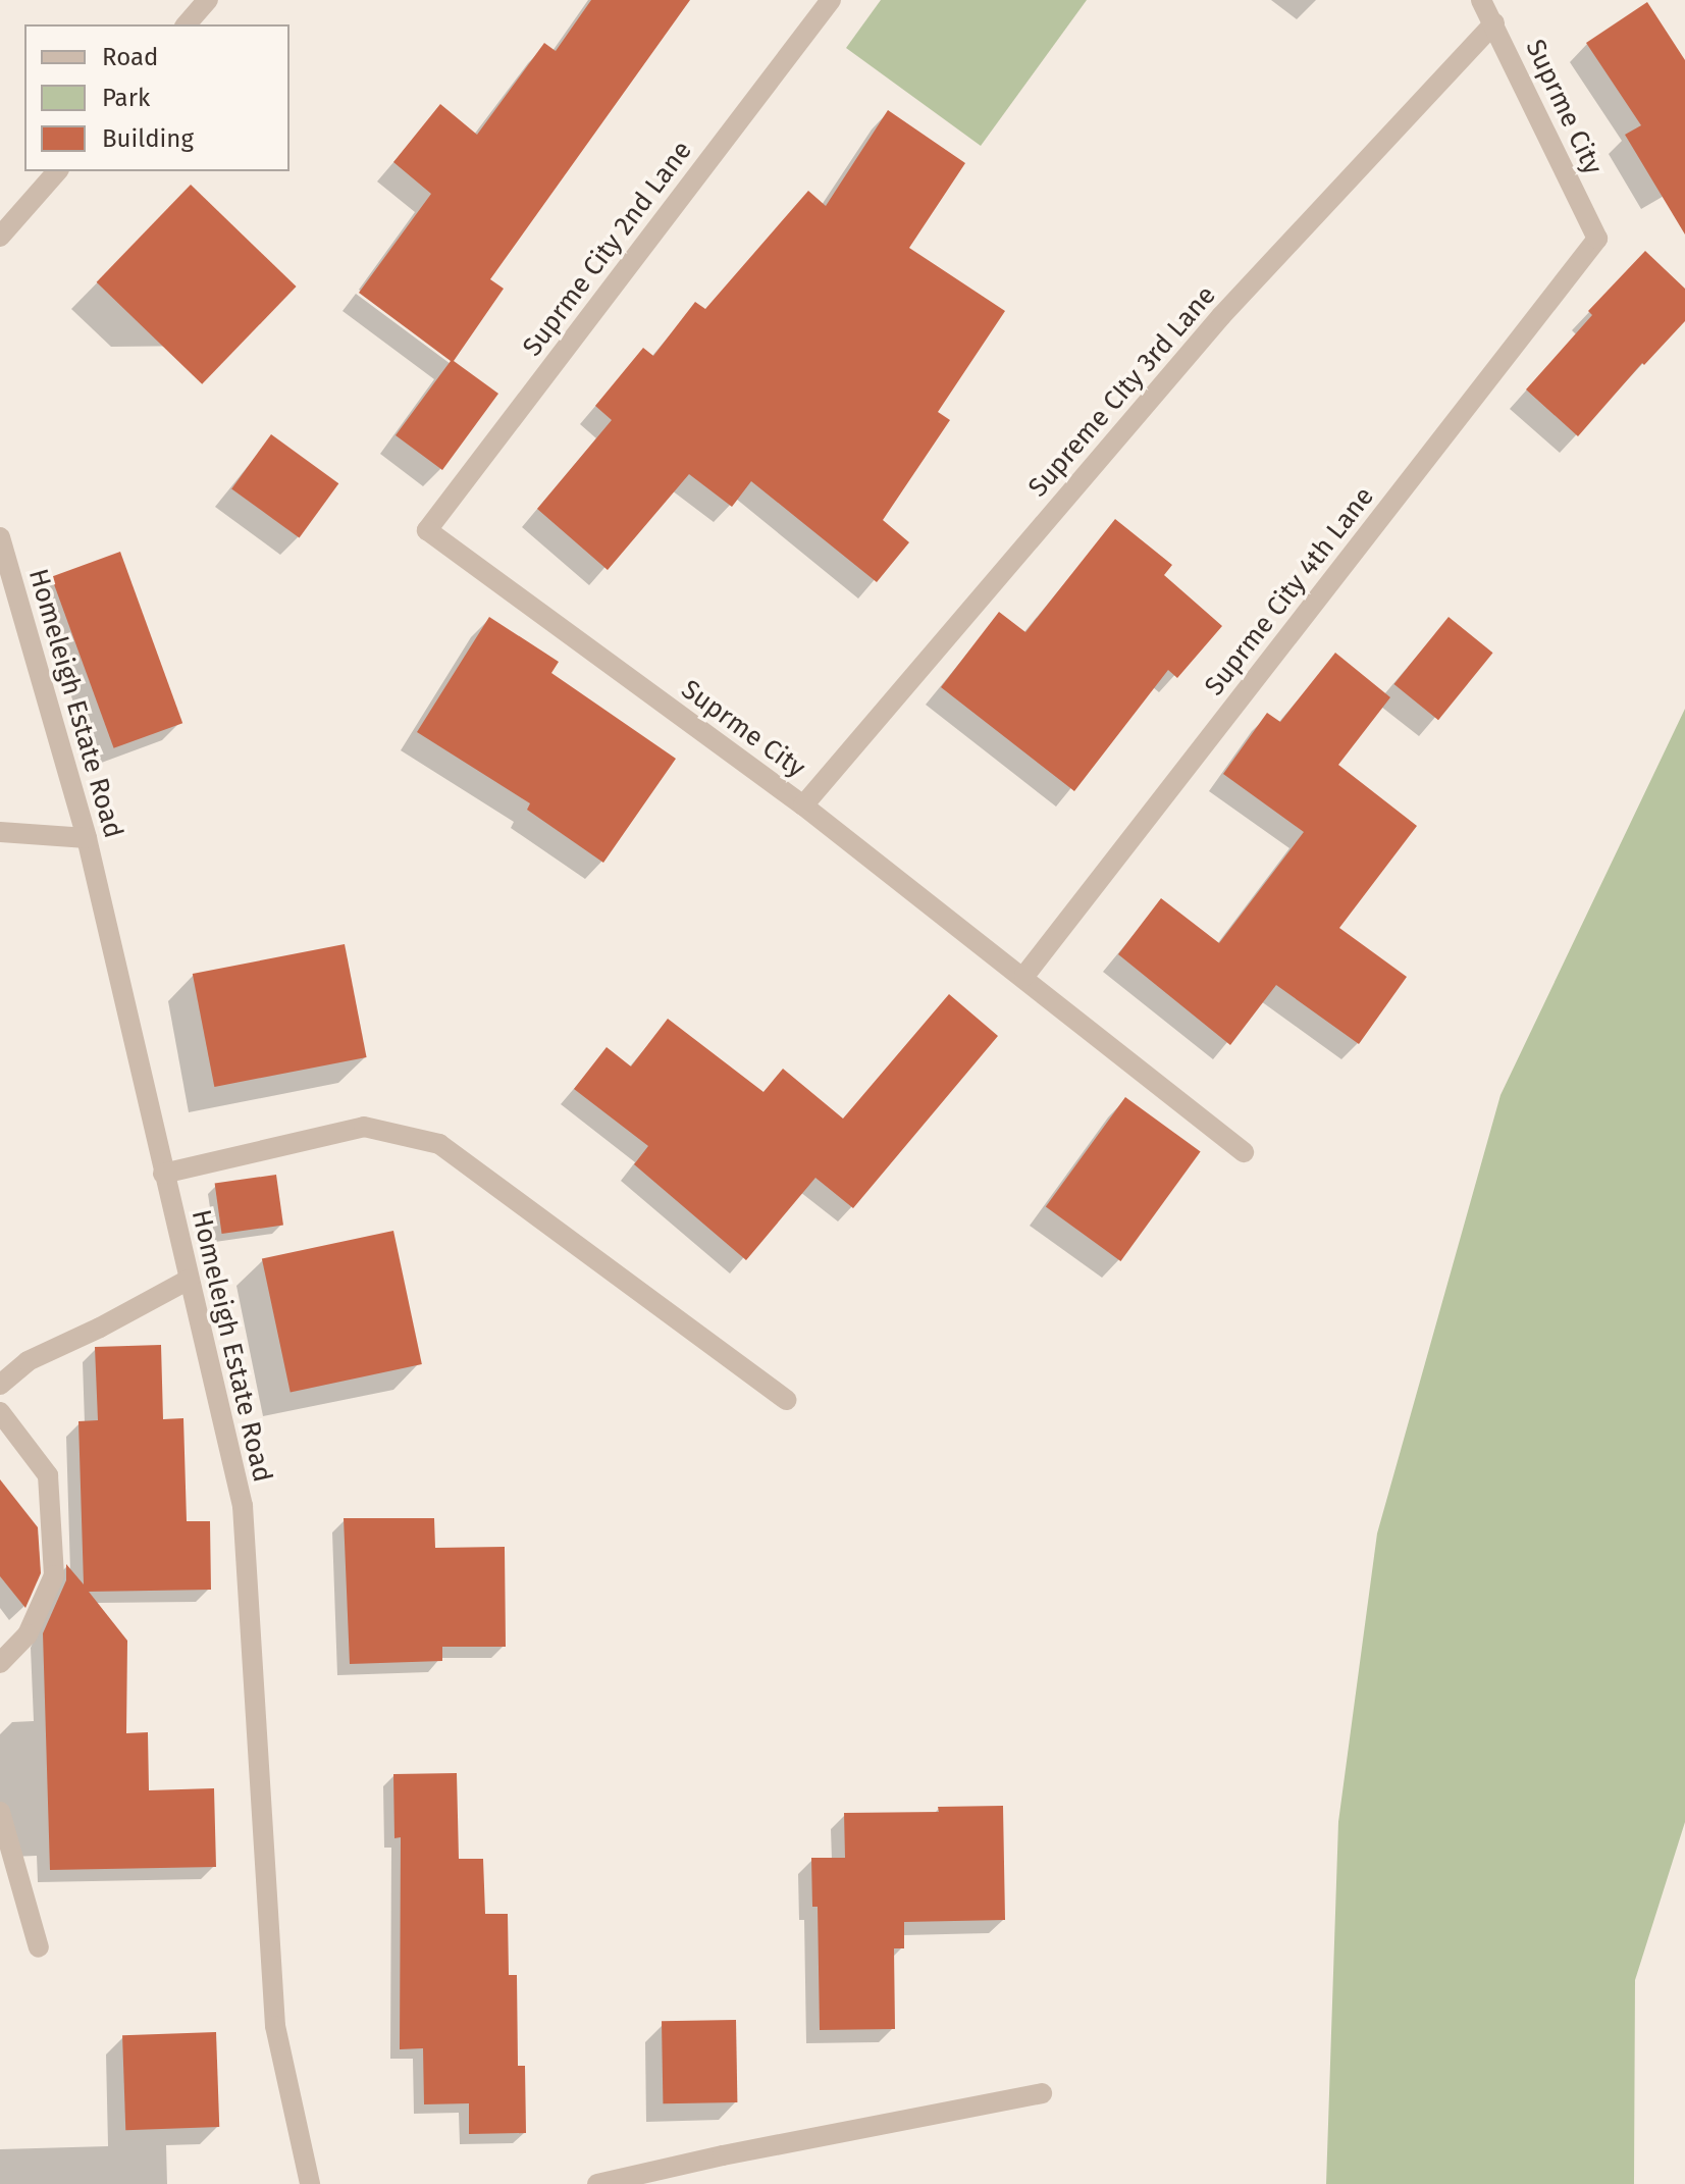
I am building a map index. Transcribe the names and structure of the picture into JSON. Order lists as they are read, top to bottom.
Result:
{
  "streets": {
    "street": [
      "Suprme City",
      "Suprme City 2nd Lane",
      "Supreme CIty 3rd Lane",
      "Suprme City 4th Lane",
      "Homeleigh Estate Road"
    ]
  },
  "crossings": [
    ["Suprme City", "Suprme City 2nd Lane"],
    ["Suprme City", "Supreme CIty 3rd Lane"],
    ["Suprme City", "Suprme City 4th Lane"]
  ],
  "legend": ["Road", "Park", "Building"]
}
